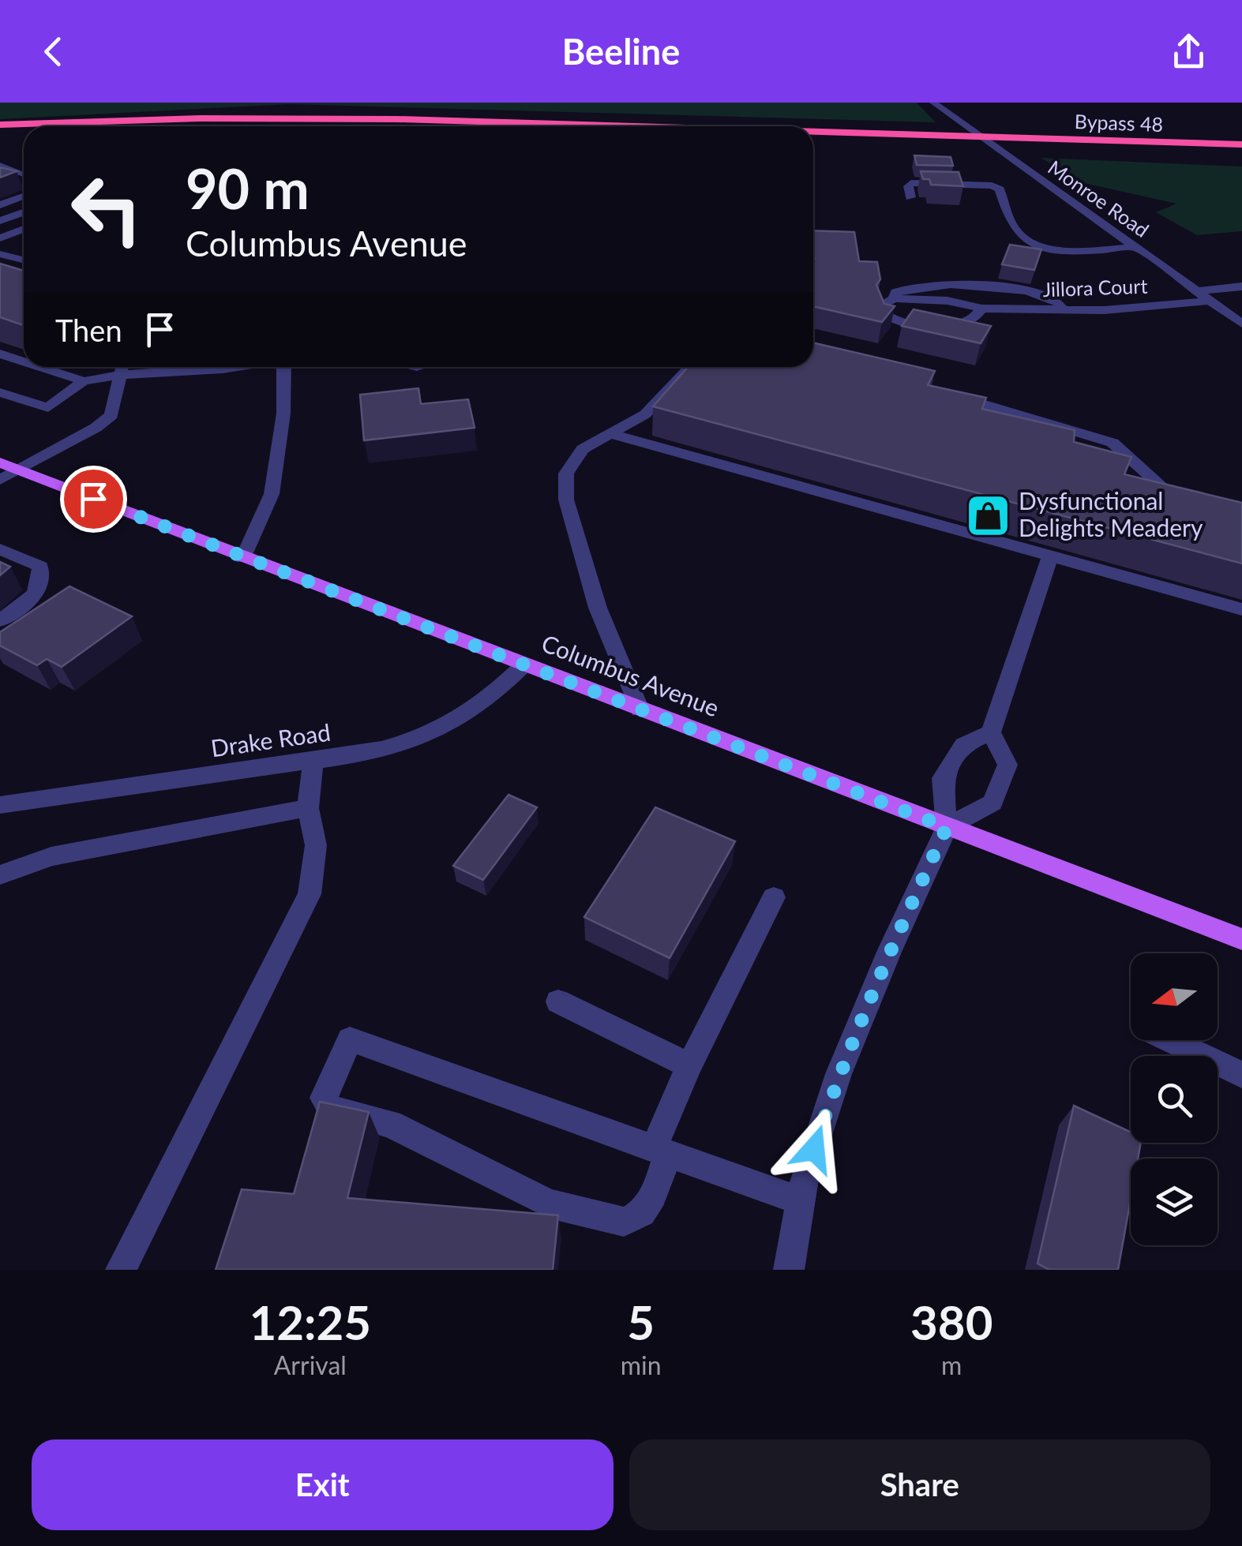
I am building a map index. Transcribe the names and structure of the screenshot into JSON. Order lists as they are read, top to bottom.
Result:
{
  "streets": {
    "highway": ["Bypass 48"],
    "main road": ["Columbus Avenue"],
    "street": ["Monroe Road", "Jillora Court", "Drake Road"]
  },
  "crossings": [
    ["Bypass 48", "Monroe Road"],
    ["Monroe Road", "Jillora Court"],
    ["Columbus Avenue", "Drake Road"]
  ],
  "places": {
    "shop": ["Dysfunctional Delights Meadery"]
  },
  "north": "left",
  "page": {
    "header": "Beeline",
    "turn": ["90 m", "Columbus Avenue"],
    "then": "Then",
    "eta": [
      "12:25",
      "Arrival",
      "5",
      "min",
      "380",
      "m"
    ],
    "buttons": ["Exit", "Share"]
  }
}
